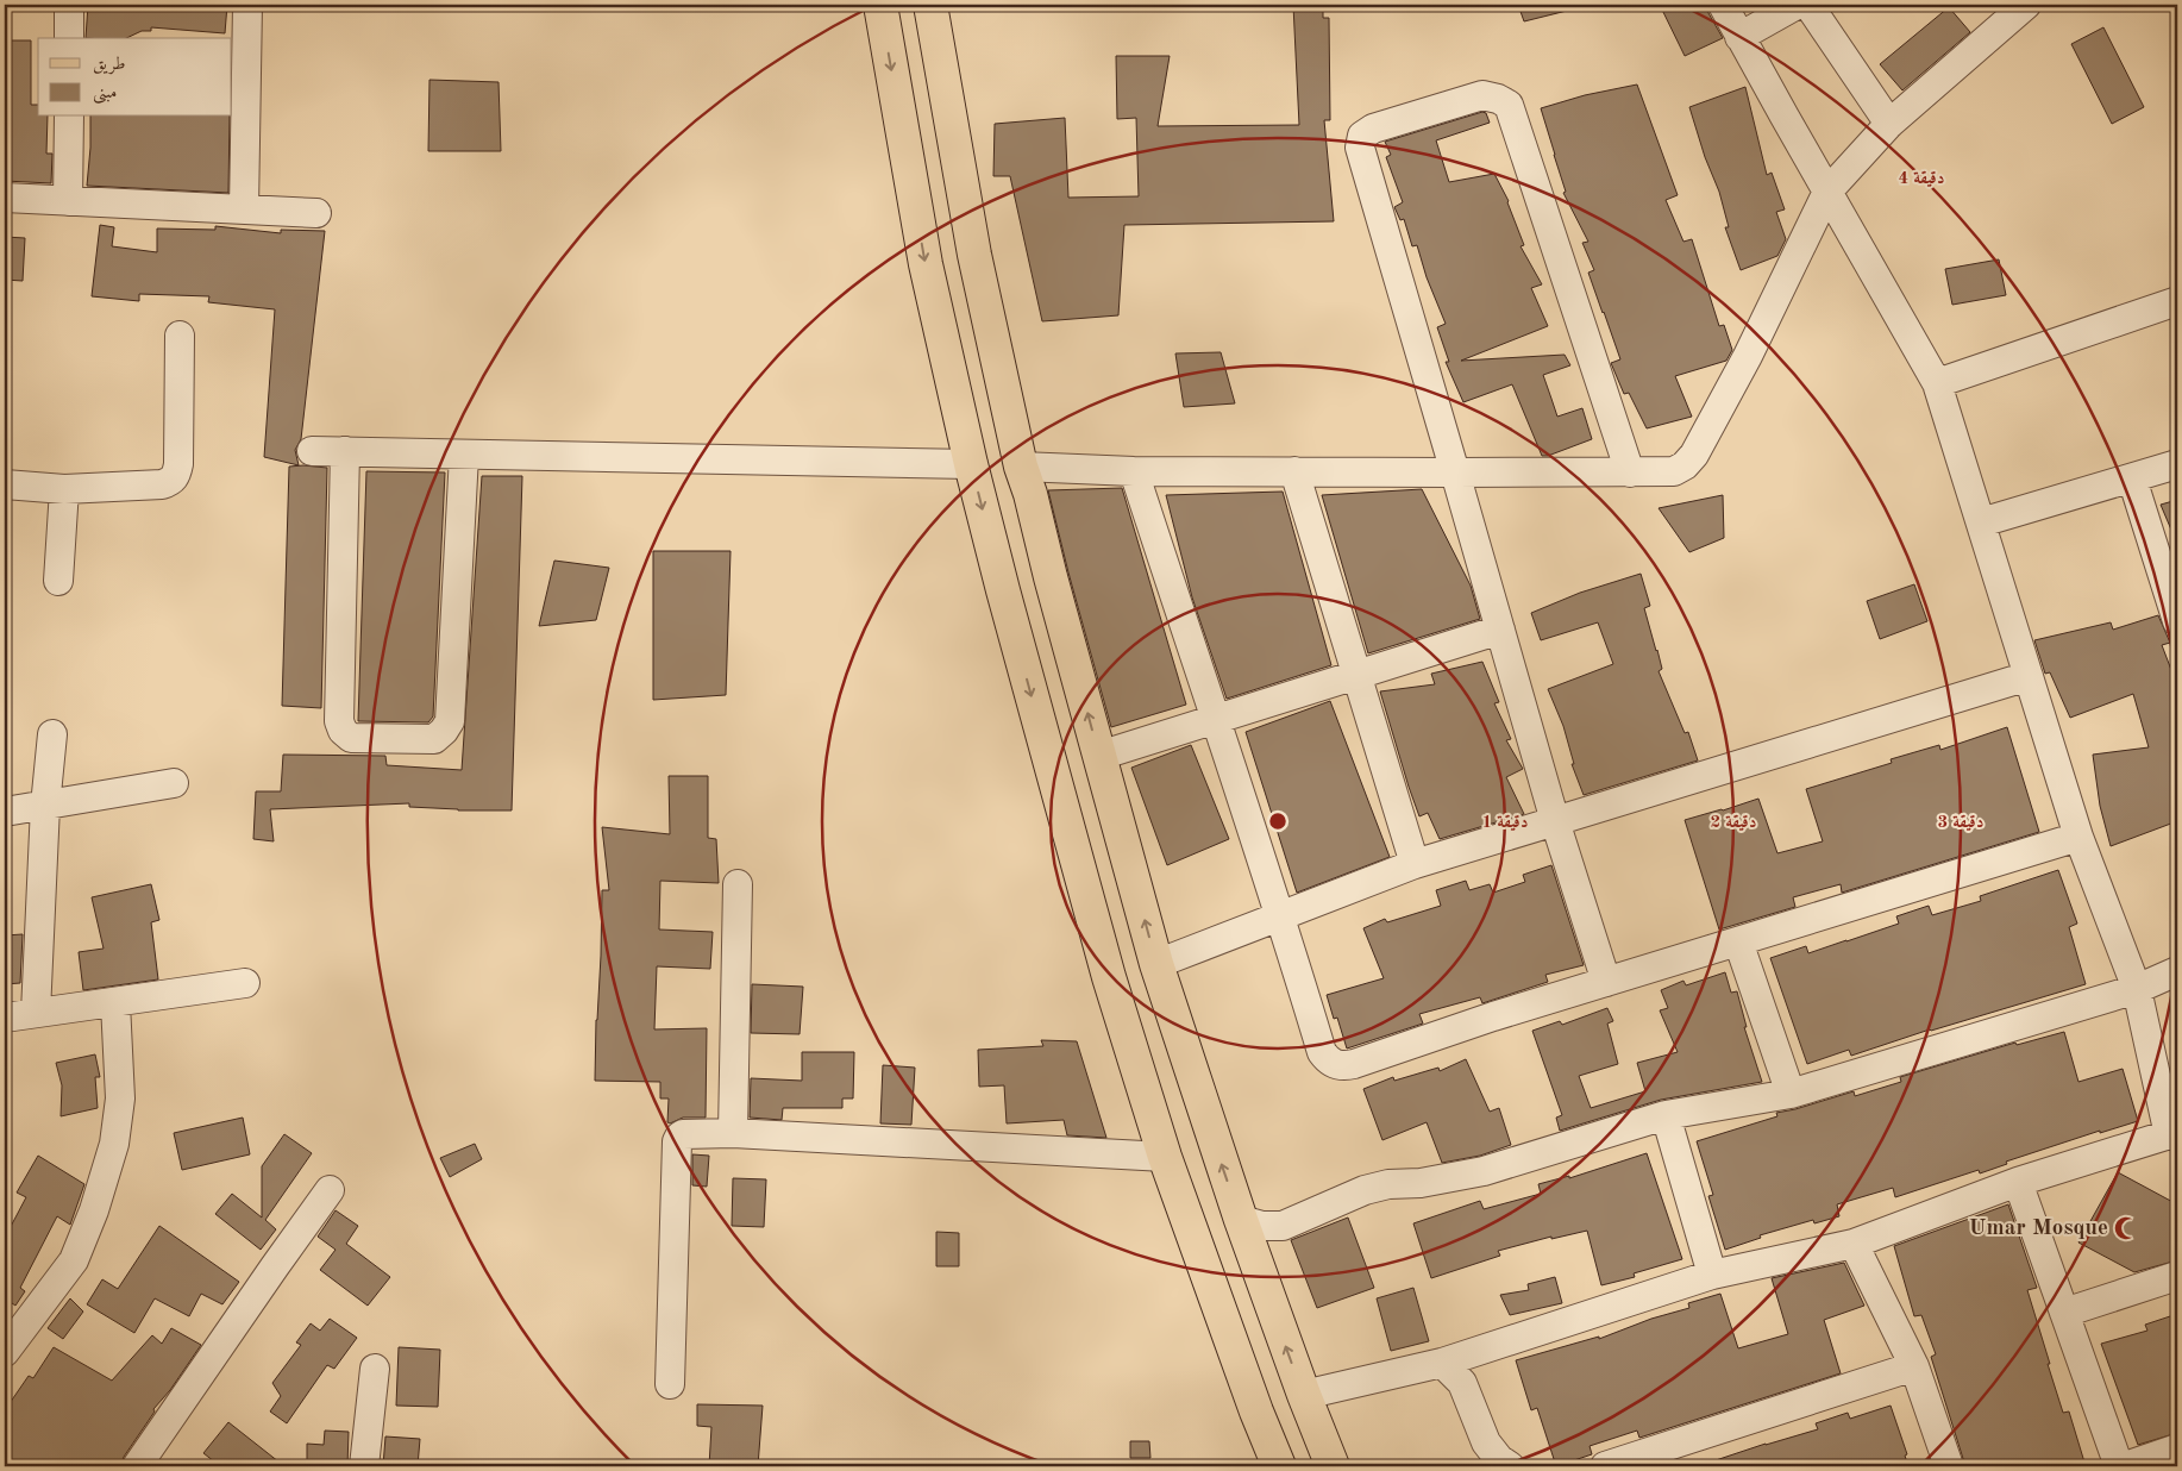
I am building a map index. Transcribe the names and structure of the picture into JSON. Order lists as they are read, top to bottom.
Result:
{
  "places": {
    "mosque": ["Umar Mosque"]
  },
  "legend": ["طريق", "مبنى"],
  "rings": [
    "4 دقيقة",
    "1 دقيقة",
    "2 دقيقة",
    "3 دقيقة"
  ]
}
